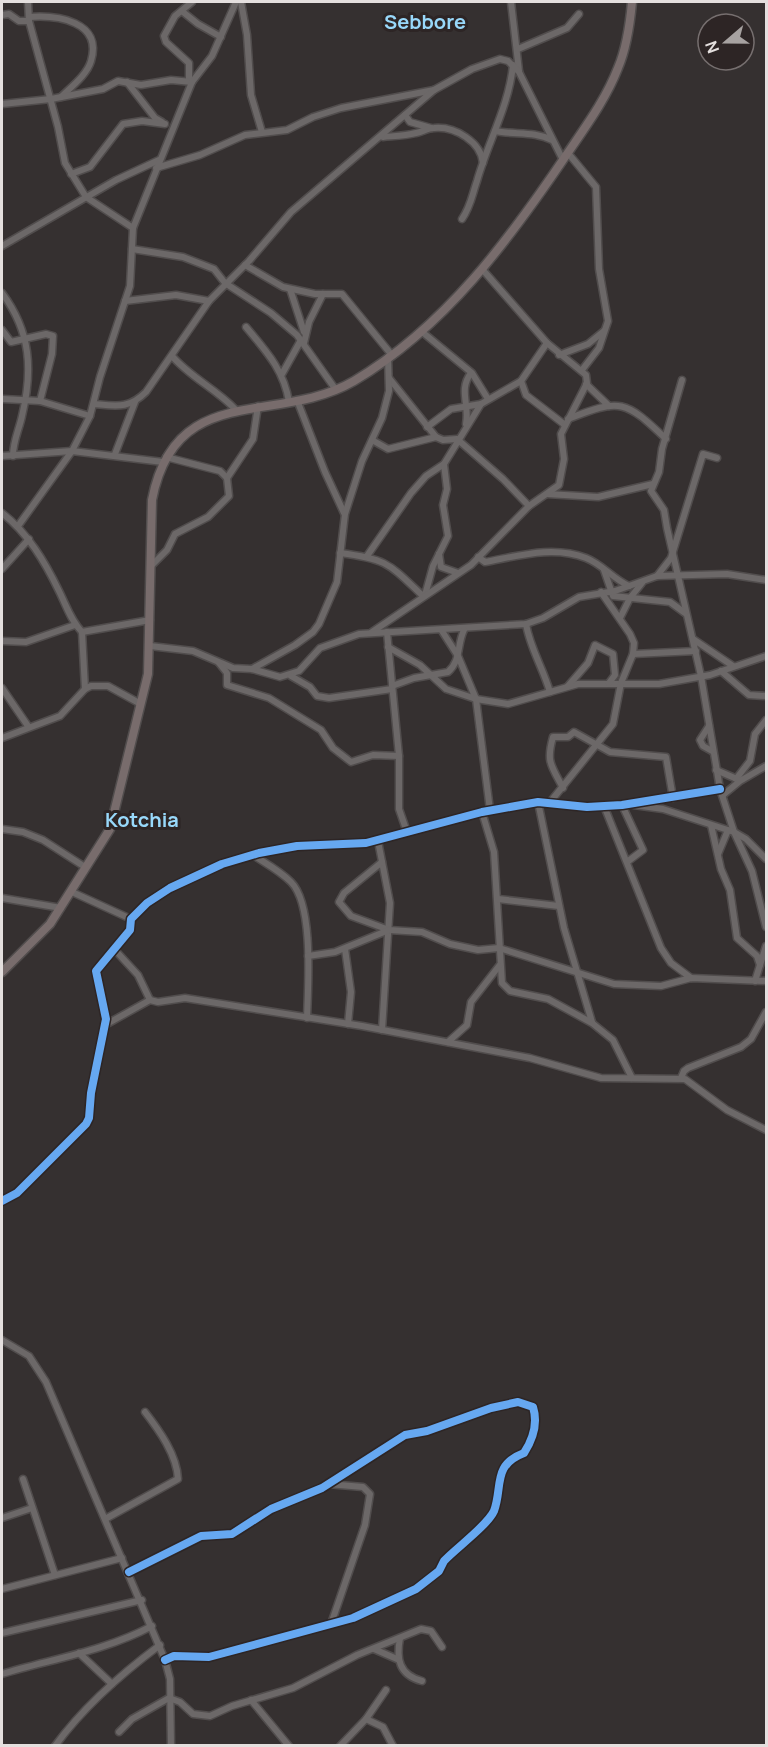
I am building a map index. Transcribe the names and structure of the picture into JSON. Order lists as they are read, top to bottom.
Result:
{
  "districts": ["Sebbore", "Kotchia"],
  "north": "left"
}
